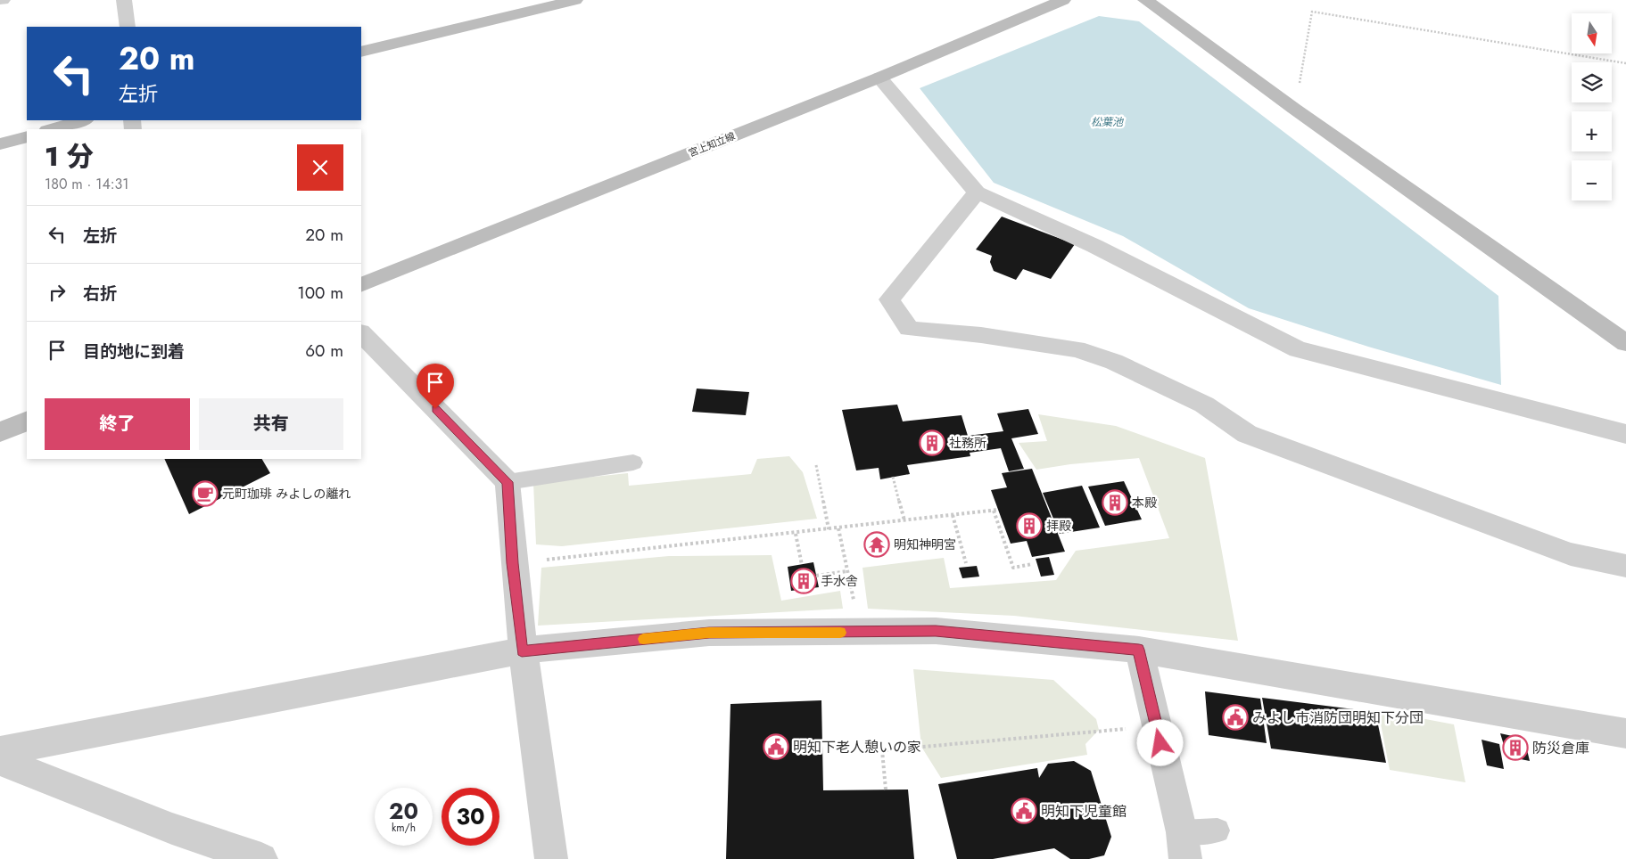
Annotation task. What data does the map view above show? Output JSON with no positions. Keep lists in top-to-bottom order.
{
  "streets": {
    "street": ["宮上知立線"]
  },
  "water": ["松葉池"],
  "places": {
    "building": [
      "社務所",
      "本殿",
      "拝殿",
      "手水舎",
      "防災倉庫"
    ],
    "cafe": ["元町珈琲 みよしの離れ"],
    "temple": ["明知神明宮"],
    "public building": ["みよし市消防団明知下分団", "明知下老人憩いの家", "明知下児童館"]
  },
  "north": "bottom",
  "page": {
    "map_buttons": ["+", "−"],
    "turn": ["20 m", "左折"],
    "heading": ["1 分", "180 m · 14:31"],
    "list": [
      {
        "name": "左折",
        "value": "20 m"
      },
      {
        "name": "右折",
        "value": "100 m"
      },
      {
        "name": "目的地に到着",
        "value": "60 m"
      }
    ],
    "buttons": ["終了", "共有"],
    "speed": "20 km/h",
    "limit": "30"
  }
}
